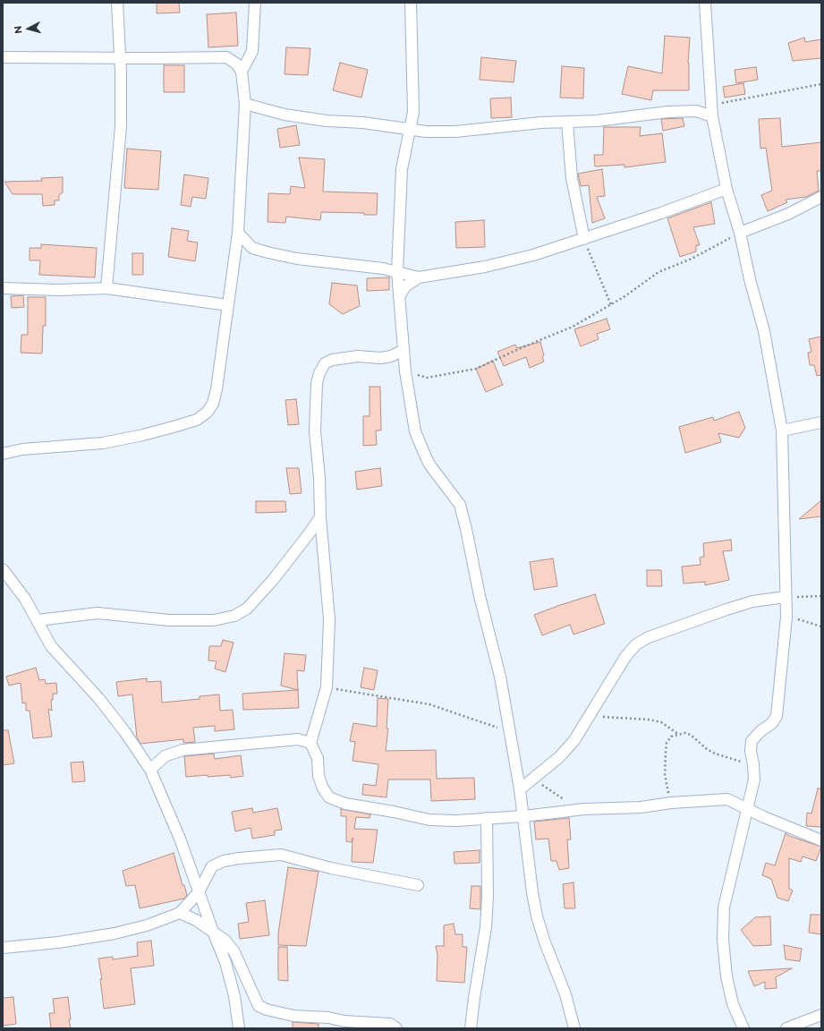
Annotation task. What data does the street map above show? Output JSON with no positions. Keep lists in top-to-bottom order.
{
  "north": "left"
}
